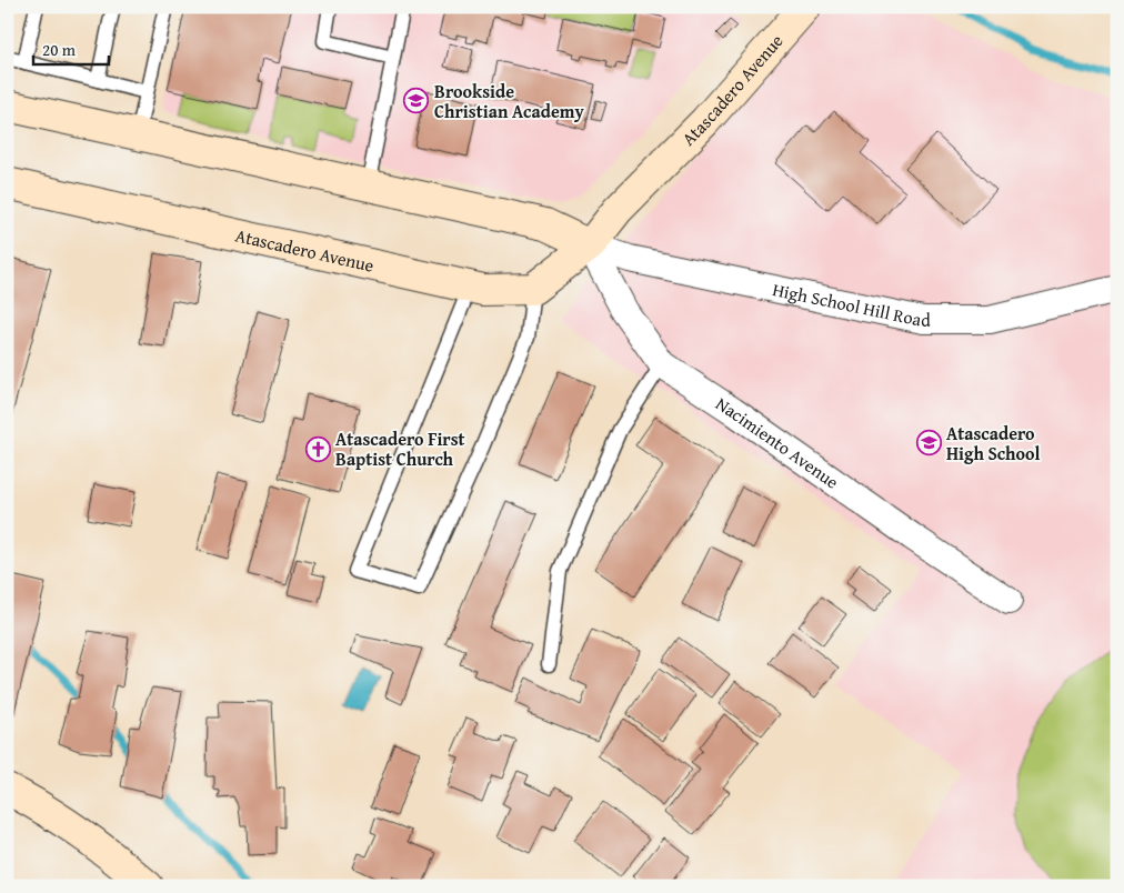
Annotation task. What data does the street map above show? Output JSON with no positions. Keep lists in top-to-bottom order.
{
  "streets": {
    "street": ["Atascadero Avenue", "High School Hill Road", "Nacimiento Avenue"]
  },
  "crossings": [
    ["Atascadero Avenue", "High School Hill Road"],
    ["Atascadero Avenue", "Nacimiento Avenue"],
    ["High School Hill Road", "Nacimiento Avenue"]
  ],
  "places": {
    "school or university": ["Brookside Christian Academy", "Atascadero High School"],
    "church": ["Atascadero First Baptist Church"]
  },
  "scale_bar": "20 m"
}
